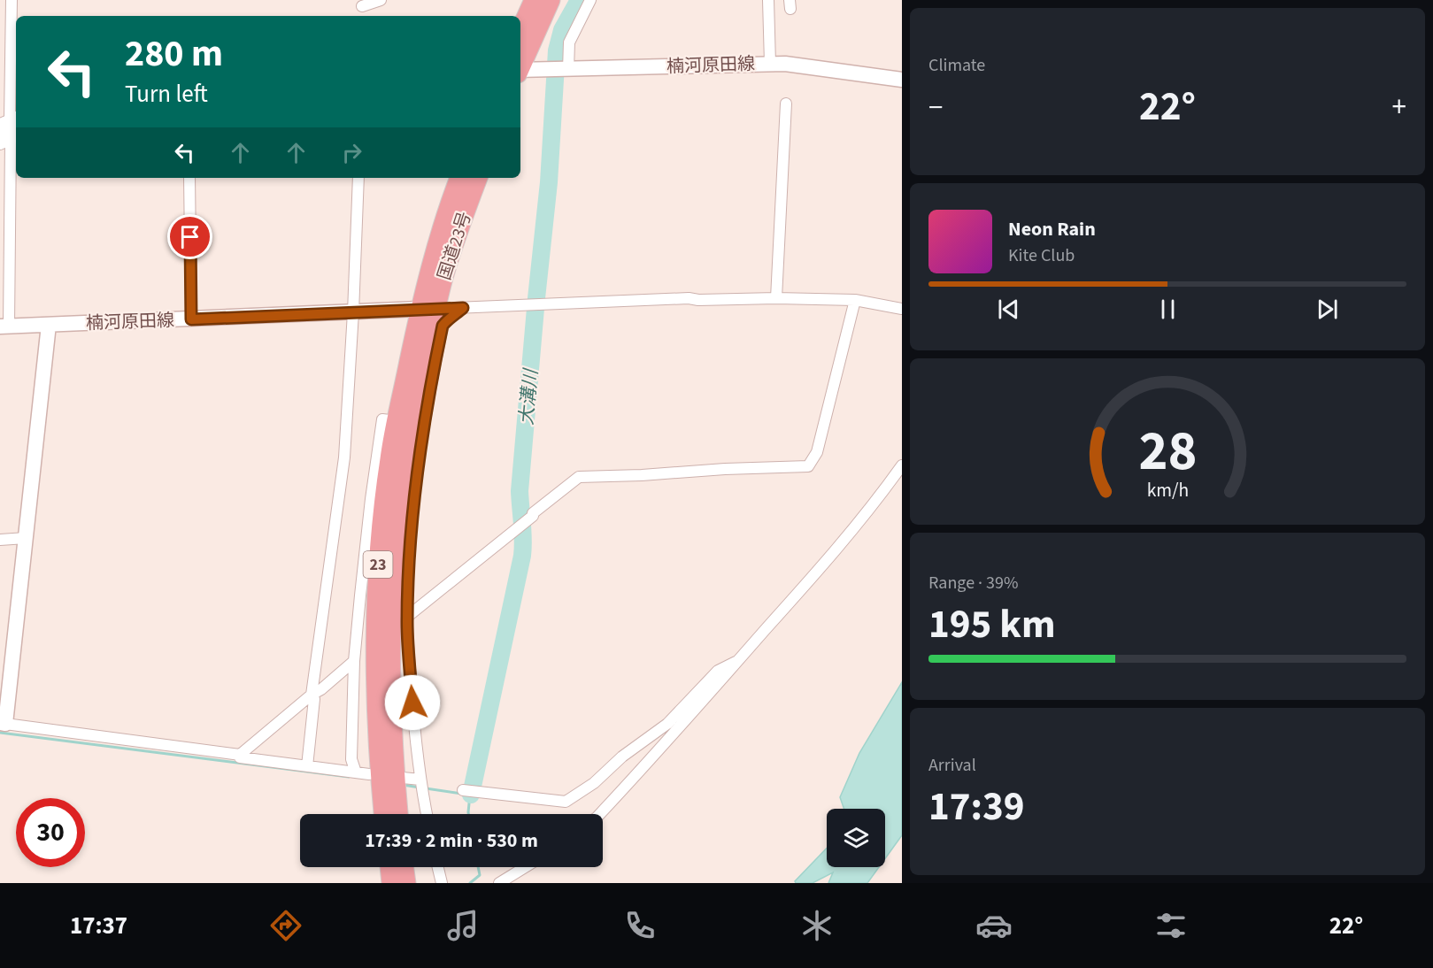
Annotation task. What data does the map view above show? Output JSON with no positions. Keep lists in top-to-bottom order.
{
  "streets": {
    "highway": ["国道23号", "23"],
    "main road": ["楠河原田線"]
  },
  "crossings": [
    ["楠河原田線", "国道23号"]
  ],
  "water": ["大溝川"],
  "page": {
    "tile": [
      "Climate",
      ["Range · 39%", "195 km"],
      ["Arrival", "17:39"]
    ],
    "turn": ["280 m", "Turn left"],
    "heat": ["−", "22°", "+"],
    "song": ["Neon Rain", "Kite Club"],
    "limit": "30",
    "trip": "17:39 · 2 min · 530 m",
    "tabs": ["17:37", "22°"],
    "gauge": ["28", "km/h"]
  }
}
